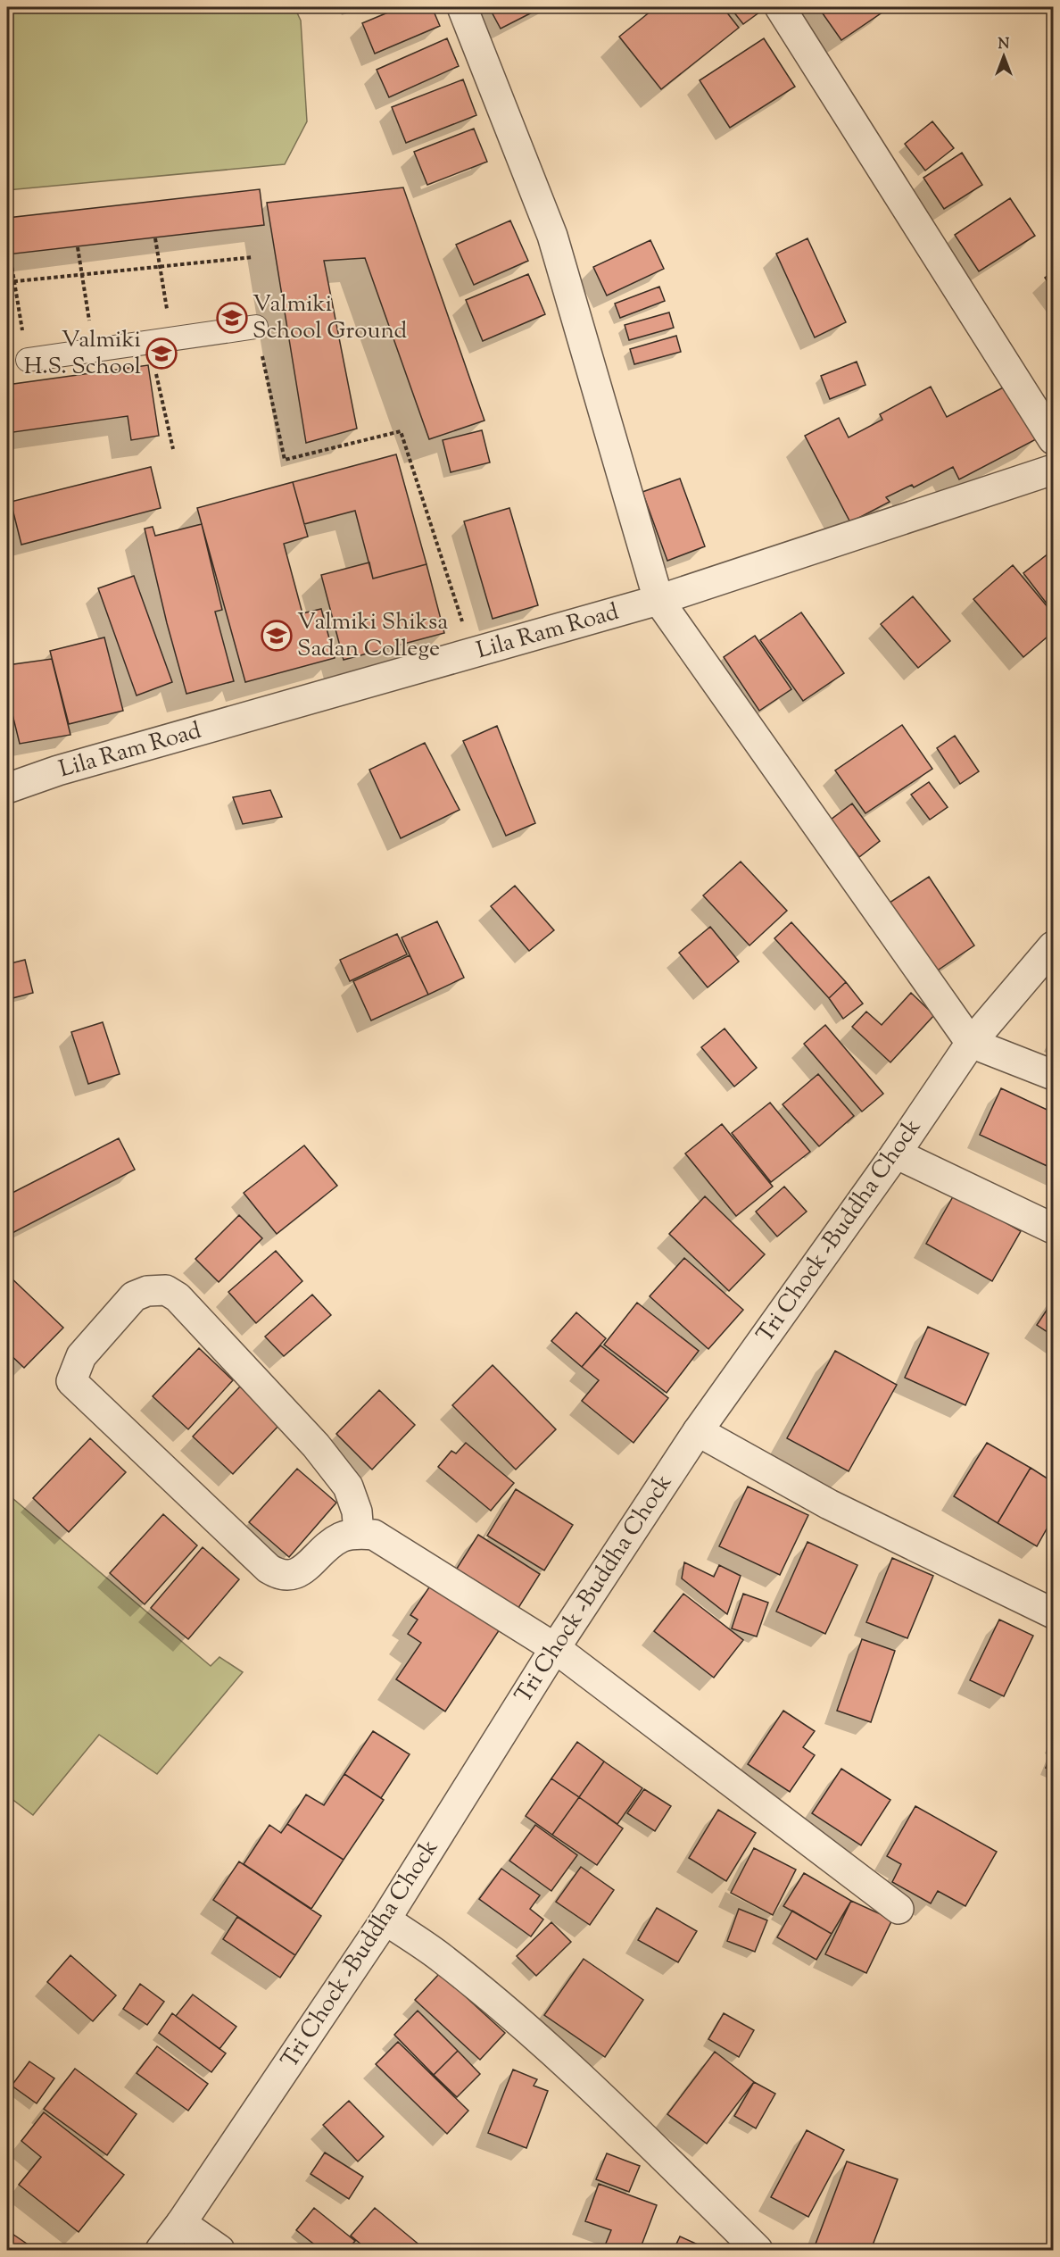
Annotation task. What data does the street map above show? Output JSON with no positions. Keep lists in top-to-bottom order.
{
  "streets": {
    "street": ["Lila Ram Road", "Tri Chock -Buddha Chock"]
  },
  "places": {
    "school or university": ["Valmiki School Ground", "Valmiki H.S. School", "Valmiki Shiksa Sadan College"]
  },
  "north": "top"
}
